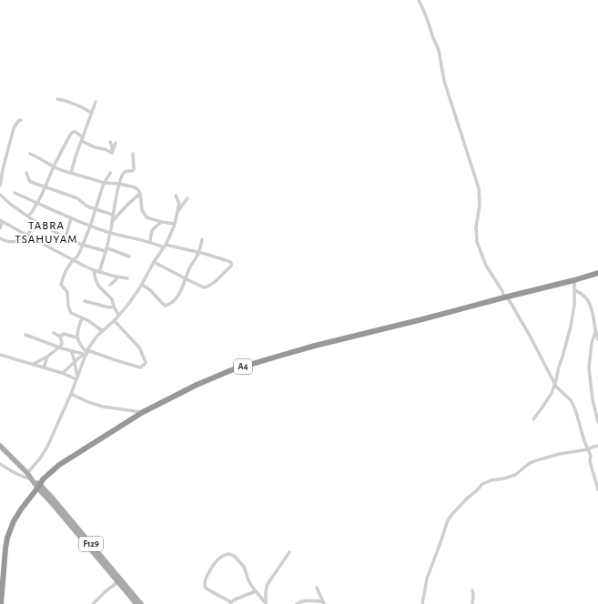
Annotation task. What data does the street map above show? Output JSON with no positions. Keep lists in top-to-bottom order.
{
  "streets": {
    "highway": ["A4"],
    "main road": ["F129"]
  },
  "crossings": [
    ["A4", "F129"]
  ],
  "districts": ["TABRA TSAHUYAM"]
}
